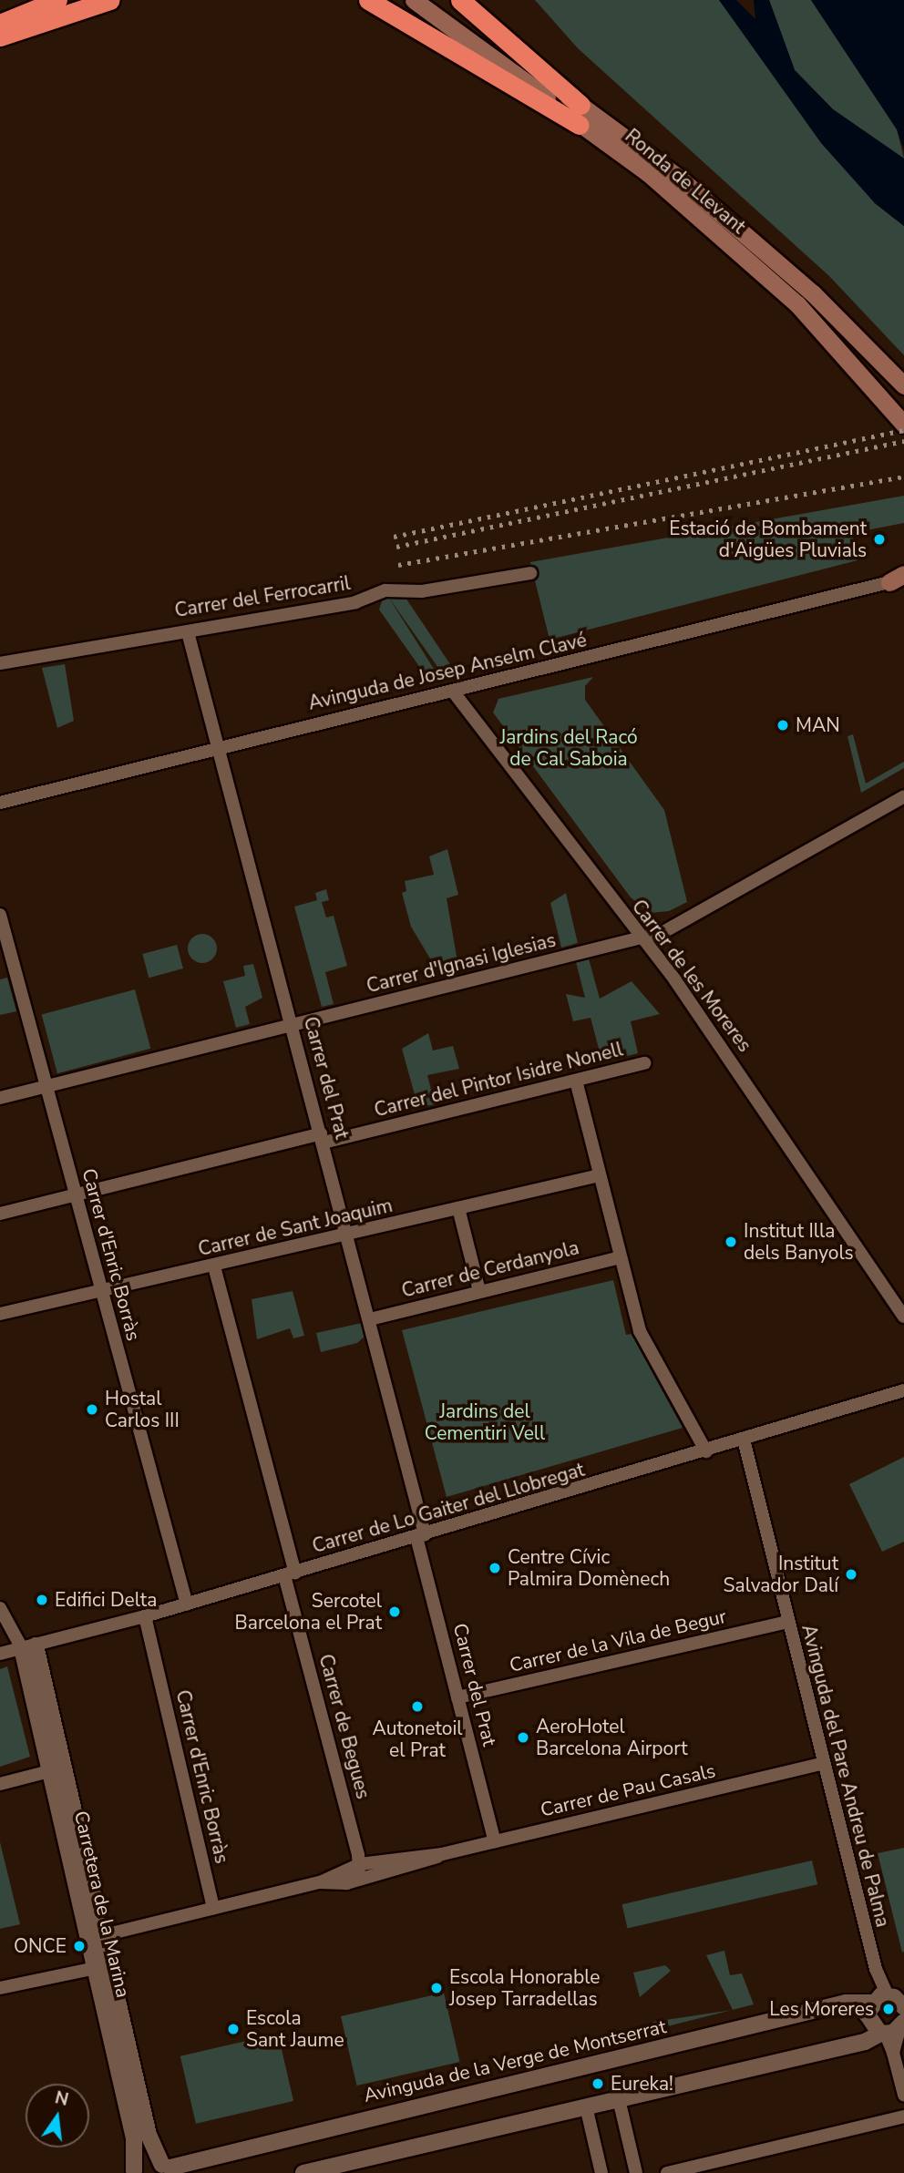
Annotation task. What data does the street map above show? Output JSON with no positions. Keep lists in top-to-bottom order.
{
  "streets": {
    "main road": ["Ronda de Llevant"],
    "street": [
      "Carrer del Ferrocarril",
      "Avinguda de Josep Anselm Clavé",
      "Carrer d'Ignasi Iglesias",
      "Carrer de les Moreres",
      "Carrer del Prat",
      "Carrer del Pintor Isidre Nonell",
      "Carrer de Sant Joaquim",
      "Carrer d'Enric Borràs",
      "Carrer de Cerdanyola",
      "Carrer de Lo Gaiter del Llobregat",
      "Carrer de la Vila de Begur",
      "Carrer de Begues",
      "Avinguda del Pare Andreu de Palma",
      "Carrer de Pau Casals",
      "Carretera de la Marina",
      "Avinguda de la Verge de Montserrat"
    ]
  },
  "crossings": [
    ["Carrer del Ferrocarril", "Carrer del Prat"],
    ["Avinguda de Josep Anselm Clavé", "Carrer de les Moreres"],
    ["Avinguda de Josep Anselm Clavé", "Carrer del Prat"],
    ["Carrer d'Ignasi Iglesias", "Carrer de les Moreres"],
    ["Carrer d'Ignasi Iglesias", "Carrer del Prat"],
    ["Carrer d'Ignasi Iglesias", "Carrer d'Enric Borràs"],
    ["Carrer del Prat", "Carrer del Pintor Isidre Nonell"],
    ["Carrer del Prat", "Carrer de Sant Joaquim"],
    ["Carrer del Prat", "Carrer de Cerdanyola"],
    ["Carrer del Prat", "Carrer de Lo Gaiter del Llobregat"],
    ["Carrer del Prat", "Carrer de la Vila de Begur"],
    ["Carrer del Prat", "Carrer de Pau Casals"],
    ["Carrer del Pintor Isidre Nonell", "Carrer d'Enric Borràs"],
    ["Carrer de Sant Joaquim", "Carrer d'Enric Borràs"],
    ["Carrer de Sant Joaquim", "Carrer de Begues"],
    ["Carrer d'Enric Borràs", "Carrer de Lo Gaiter del Llobregat"],
    ["Carrer d'Enric Borràs", "Carrer de Pau Casals"],
    ["Carrer de Lo Gaiter del Llobregat", "Carrer de Begues"],
    ["Carrer de Lo Gaiter del Llobregat", "Avinguda del Pare Andreu de Palma"],
    ["Carrer de Lo Gaiter del Llobregat", "Carretera de la Marina"],
    ["Carrer de la Vila de Begur", "Avinguda del Pare Andreu de Palma"],
    ["Carrer de Begues", "Carrer de Pau Casals"],
    ["Avinguda del Pare Andreu de Palma", "Carrer de Pau Casals"],
    ["Avinguda del Pare Andreu de Palma", "Avinguda de la Verge de Montserrat"],
    ["Carrer de Pau Casals", "Carretera de la Marina"],
    ["Carretera de la Marina", "Avinguda de la Verge de Montserrat"]
  ],
  "parks": ["Jardins del Racó de Cal Saboia", "Jardins del Cementiri Vell"],
  "places": [
    "Estació de Bombament d'Aigües Pluvials",
    "MAN",
    "Institut Illa dels Banyols",
    "Hostal Carlos III",
    "Centre Cívic Palmira Domènech",
    "Institut Salvador Dalí",
    "Edifici Delta",
    "Sercotel Barcelona el Prat",
    "Autonetoil el Prat",
    "AeroHotel Barcelona Airport",
    "ONCE",
    "Escola Honorable Josep Tarradellas",
    "Les Moreres",
    "Escola Sant Jaume",
    "Eureka!"
  ],
  "north": "top"
}
